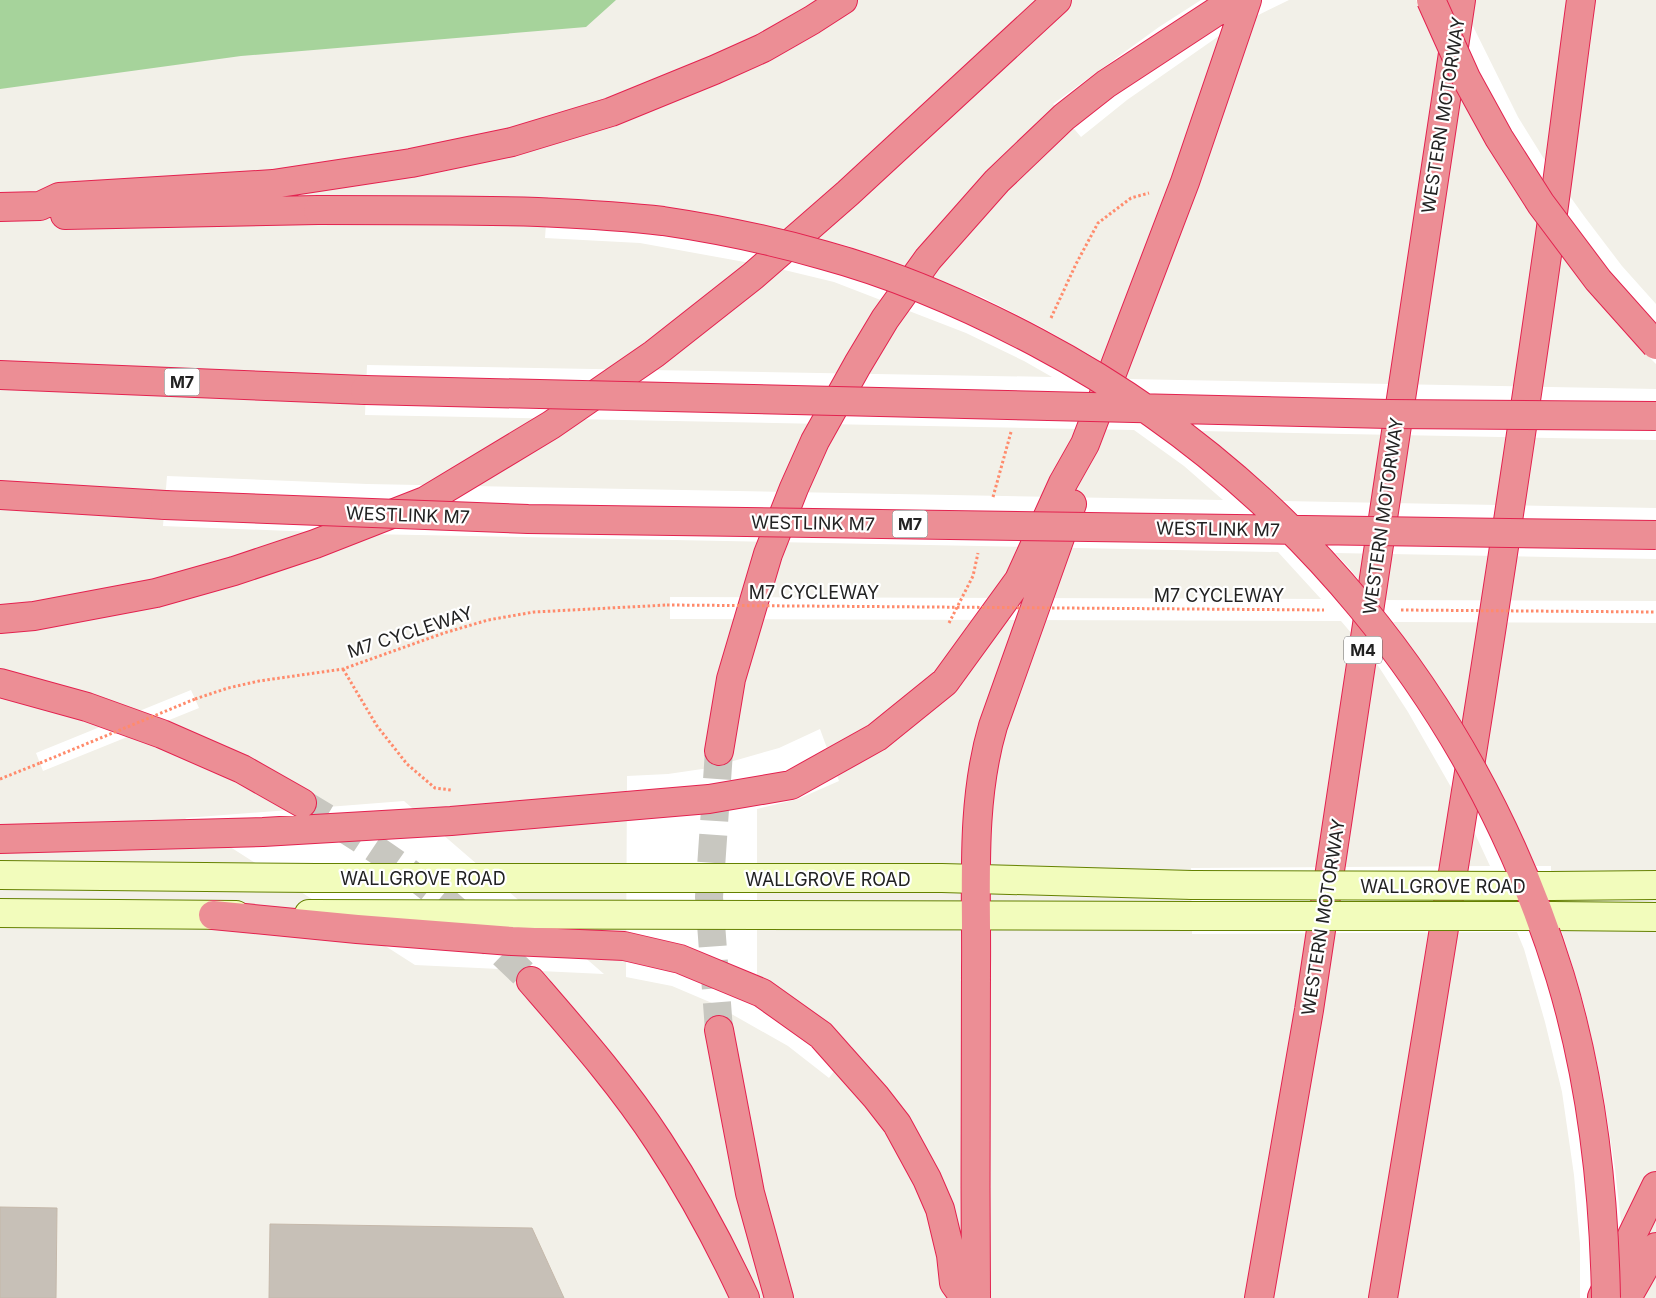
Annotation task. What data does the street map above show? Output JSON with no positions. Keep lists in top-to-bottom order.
{
  "streets": {
    "highway": [
      "WESTERN MOTORWAY",
      "M7",
      "WESTLINK M7",
      "M4"
    ],
    "main road": ["WALLGROVE ROAD"],
    "path": ["M7 CYCLEWAY"]
  }
}
